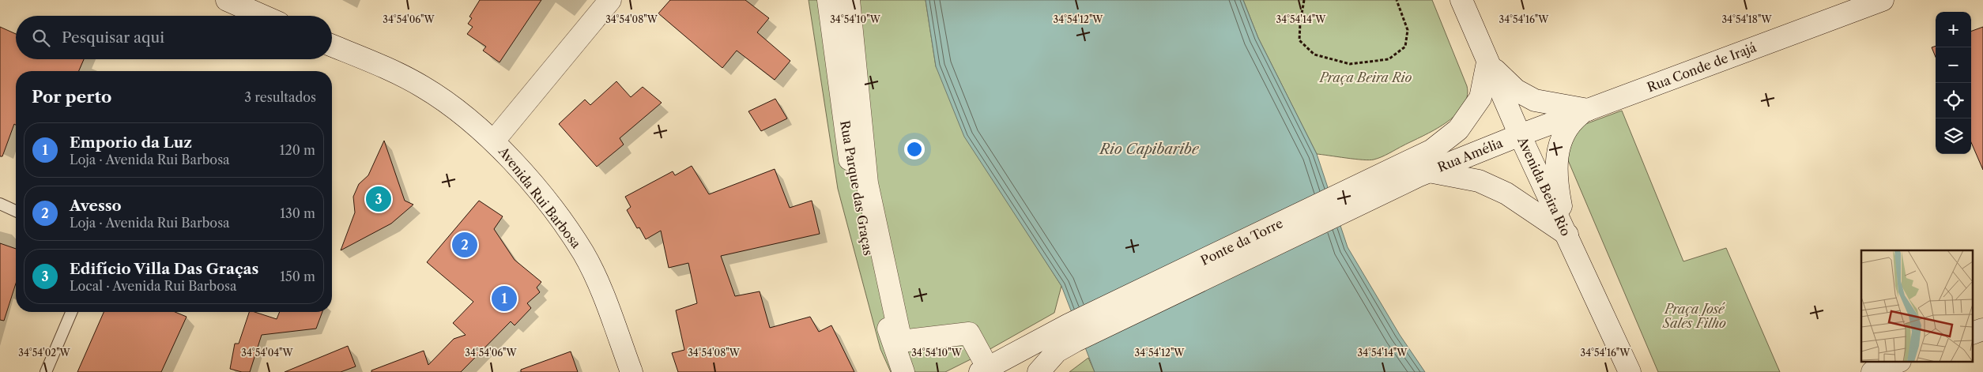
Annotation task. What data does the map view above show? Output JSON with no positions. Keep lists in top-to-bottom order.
{
  "streets": {
    "main road": [
      "Rua Conde de Irajá",
      "Rua Amélia",
      "Avenida Beira Rio",
      "Rua Parque das Graças",
      "Avenida Rui Barbosa",
      "Ponte da Torre"
    ]
  },
  "crossings": [
    ["Rua Conde de Irajá", "Rua Amélia"],
    ["Rua Conde de Irajá", "Avenida Beira Rio"],
    ["Rua Amélia", "Avenida Beira Rio"],
    ["Rua Amélia", "Ponte da Torre"]
  ],
  "water": ["Rio Capibaribe"],
  "parks": ["Praça Beira Rio", "Praça José Sales Filho"],
  "page": {
    "map_buttons": ["+", "−"],
    "search": "Pesquisar aqui",
    "heading": ["Por perto", "3 resultados"],
    "list": [
      {
        "mark": "1",
        "name": "Emporio da Luz",
        "note": "Loja · Avenida Rui Barbosa",
        "value": "120 m"
      },
      {
        "mark": "2",
        "name": "Avesso",
        "note": "Loja · Avenida Rui Barbosa",
        "value": "130 m"
      },
      {
        "mark": "3",
        "name": "Edifício Villa Das Graças",
        "note": "Local · Avenida Rui Barbosa",
        "value": "150 m"
      }
    ],
    "pins": ["3", "2", "1"]
  },
  "coordinates": [
    "34°54'06\"W",
    "34°54'08\"W",
    "34°54'10\"W",
    "34°54'12\"W",
    "34°54'14\"W",
    "34°54'16\"W",
    "34°54'18\"W",
    "34°54'02\"W",
    "34°54'04\"W"
  ]
}
